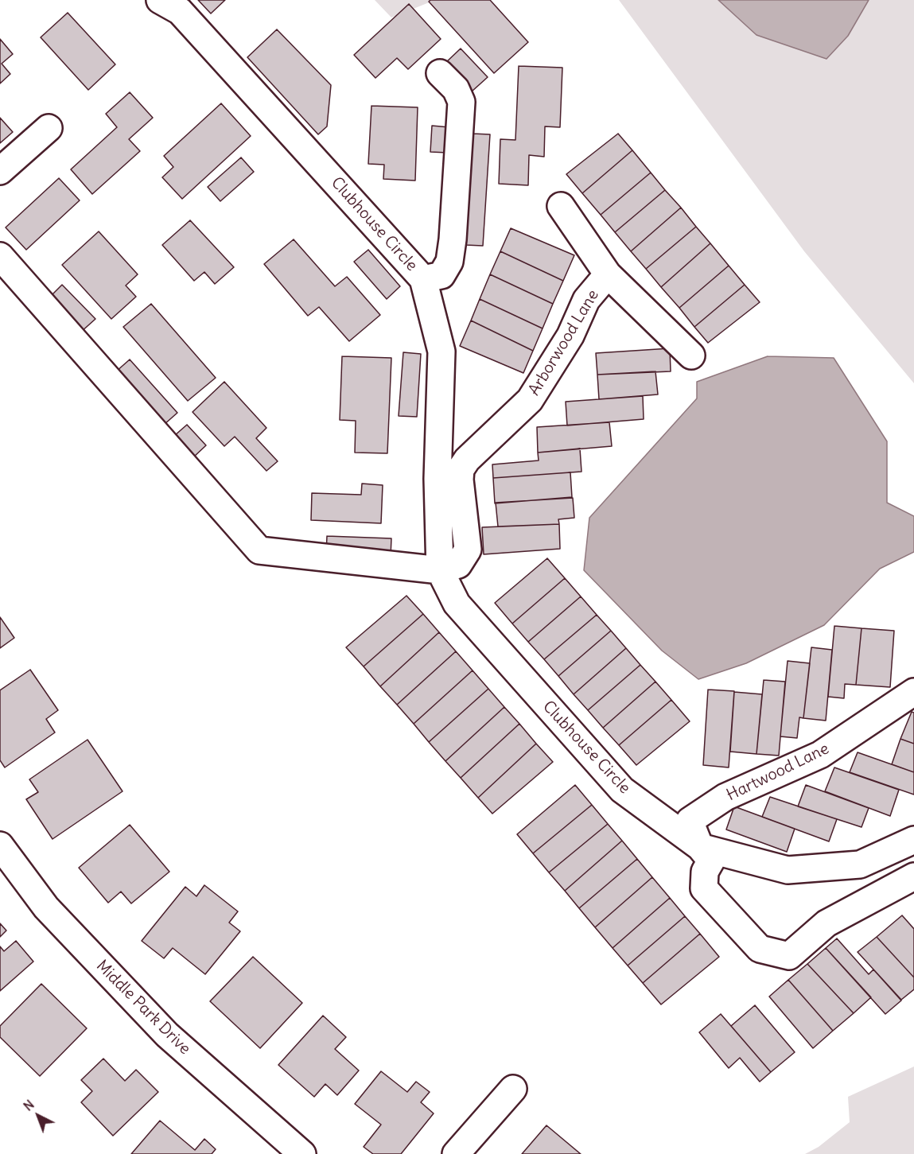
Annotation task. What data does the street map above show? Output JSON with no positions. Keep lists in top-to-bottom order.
{
  "streets": {
    "street": [
      "Clubhouse Circle",
      "Arborwood Lane",
      "Hartwood Lane",
      "Middle Park Drive"
    ]
  },
  "crossings": [
    ["Clubhouse Circle", "Arborwood Lane"],
    ["Clubhouse Circle", "Hartwood Lane"]
  ],
  "north": "top left"
}
